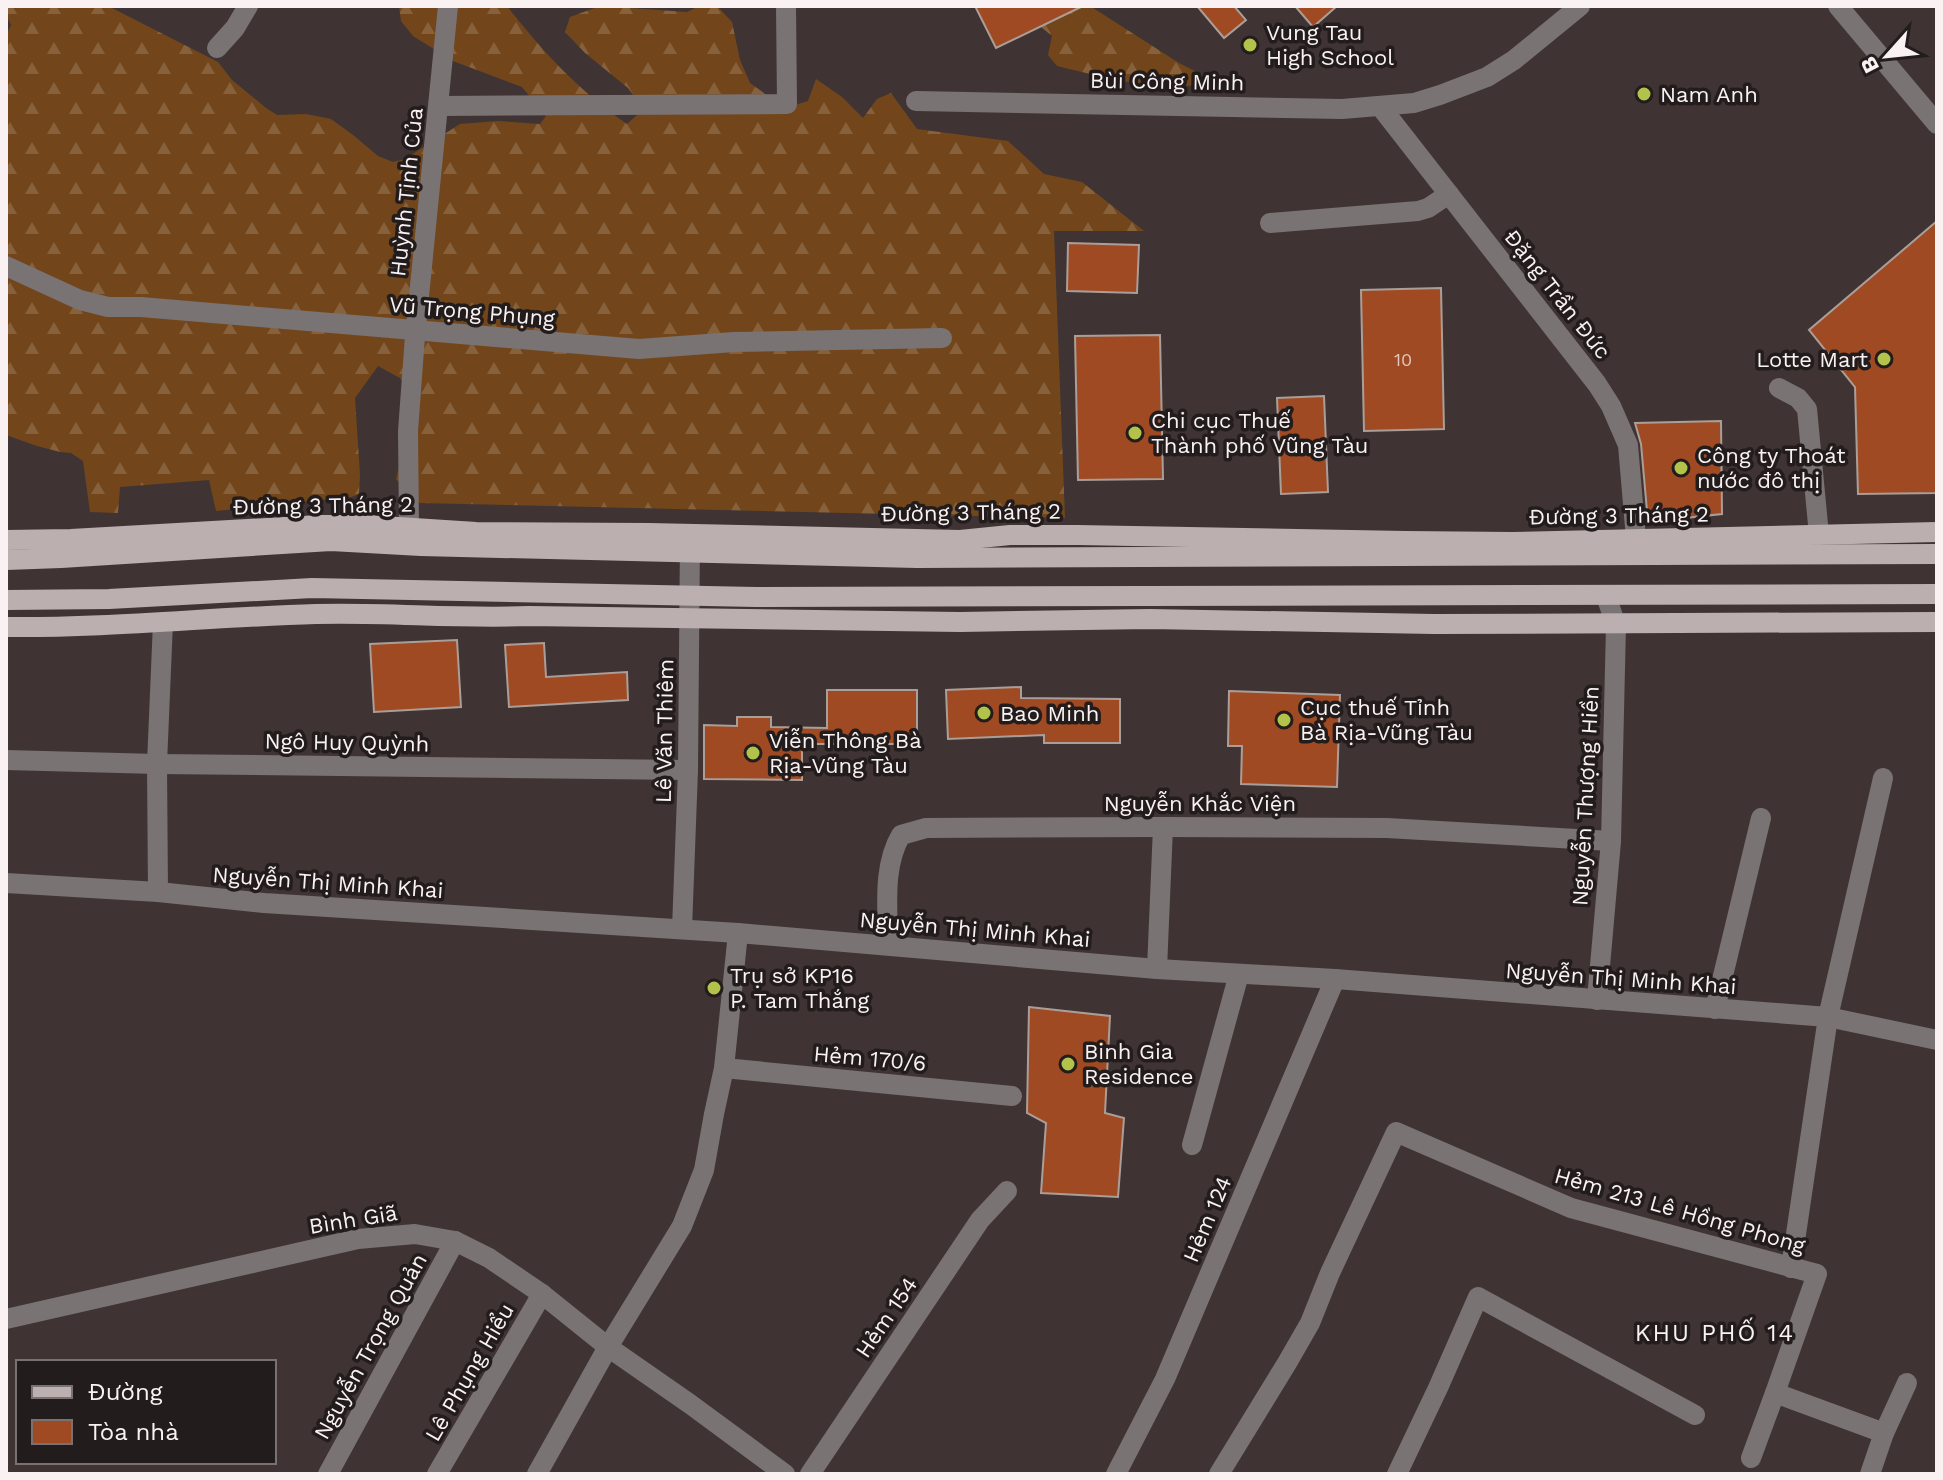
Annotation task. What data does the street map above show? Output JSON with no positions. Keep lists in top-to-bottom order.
{
  "streets": {
    "main road": ["Đường 3 Tháng 2"],
    "street": [
      "Bùi Công Minh",
      "Huỳnh Tịnh Của",
      "Đặng Trần Đức",
      "Vũ Trọng Phụng",
      "Lê Văn Thiêm",
      "Ngô Huy Quỳnh",
      "Nguyễn Thượng Hiền",
      "Nguyễn Khắc Viện",
      "Nguyễn Thị Minh Khai",
      "Hẻm 170/6",
      "Hẻm 213 Lê Hồng Phong",
      "Bình Giã",
      "Hẻm 124",
      "Hẻm 154",
      "Nguyễn Trọng Quản",
      "Lê Phụng Hiểu"
    ]
  },
  "crossings": [
    ["Bùi Công Minh", "Đặng Trần Đức"],
    ["Huỳnh Tịnh Của", "Vũ Trọng Phụng"],
    ["Huỳnh Tịnh Của", "Đường 3 Tháng 2"],
    ["Đặng Trần Đức", "Đường 3 Tháng 2"],
    ["Đường 3 Tháng 2", "Lê Văn Thiêm"],
    ["Lê Văn Thiêm", "Ngô Huy Quỳnh"],
    ["Lê Văn Thiêm", "Nguyễn Thị Minh Khai"],
    ["Nguyễn Thượng Hiền", "Nguyễn Khắc Viện"],
    ["Nguyễn Thượng Hiền", "Nguyễn Thị Minh Khai"],
    ["Nguyễn Khắc Viện", "Nguyễn Thị Minh Khai"],
    ["Nguyễn Thị Minh Khai", "Hẻm 124"],
    ["Bình Giã", "Nguyễn Trọng Quản"],
    ["Bình Giã", "Lê Phụng Hiểu"]
  ],
  "districts": ["KHU PHỐ 14"],
  "places": [
    "Vung Tau High School",
    "Nam Anh",
    "Lotte Mart",
    "Chi cục Thuế Thành phố Vũng Tàu",
    "Công ty Thoát nước đô thị",
    "Bao Minh",
    "Cục thuế Tỉnh Bà Rịa-Vũng Tàu",
    "Viễn Thông Bà Rịa-Vũng Tàu",
    "Trụ sở KP16 P. Tam Thắng",
    "Binh Gia Residence"
  ],
  "house_numbers": ["10"],
  "legend": ["Đường", "Tòa nhà"],
  "north": "bottom left"
}
